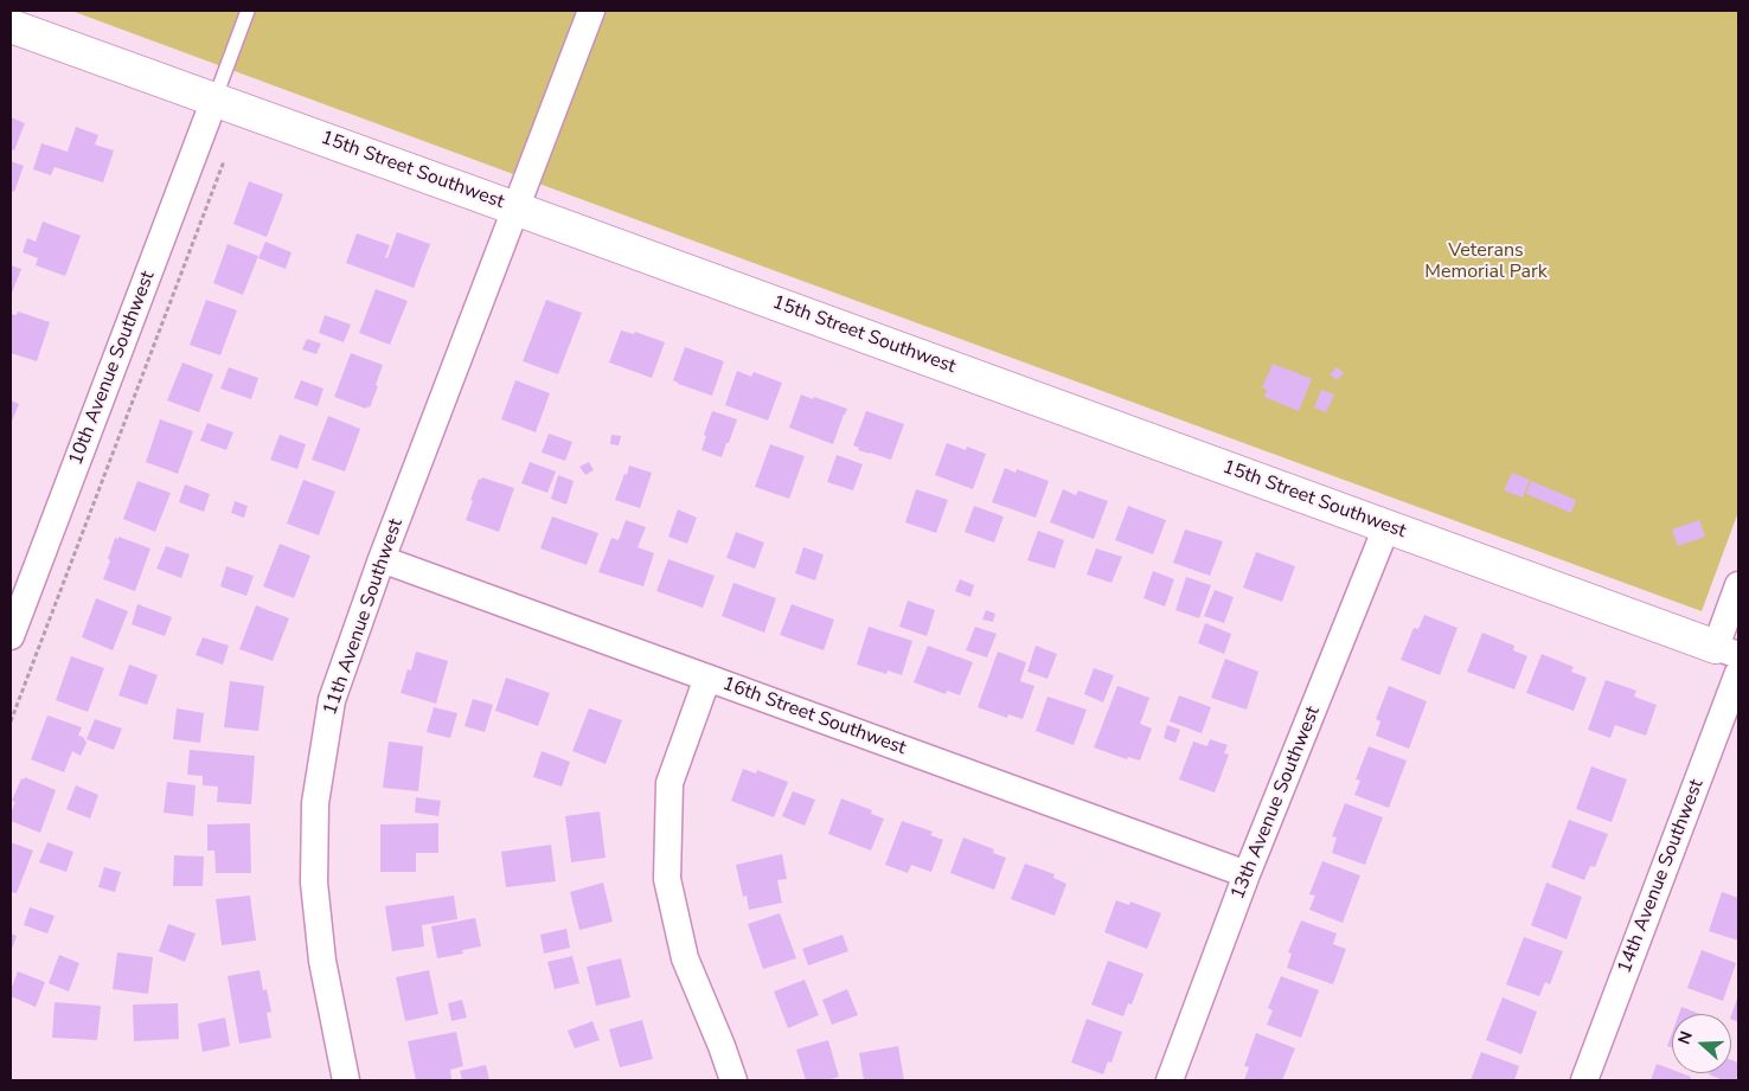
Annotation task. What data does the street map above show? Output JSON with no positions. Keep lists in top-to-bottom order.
{
  "streets": {
    "street": [
      "15th Street Southwest",
      "10th Avenue Southwest",
      "11th Avenue Southwest",
      "16th Street Southwest",
      "13th Avenue Southwest",
      "14th Avenue Southwest"
    ]
  },
  "crossings": [
    ["15th Street Southwest", "10th Avenue Southwest"],
    ["15th Street Southwest", "11th Avenue Southwest"],
    ["15th Street Southwest", "13th Avenue Southwest"],
    ["11th Avenue Southwest", "16th Street Southwest"],
    ["16th Street Southwest", "13th Avenue Southwest"]
  ],
  "parks": ["Veterans Memorial Park"],
  "north": "left"
}
